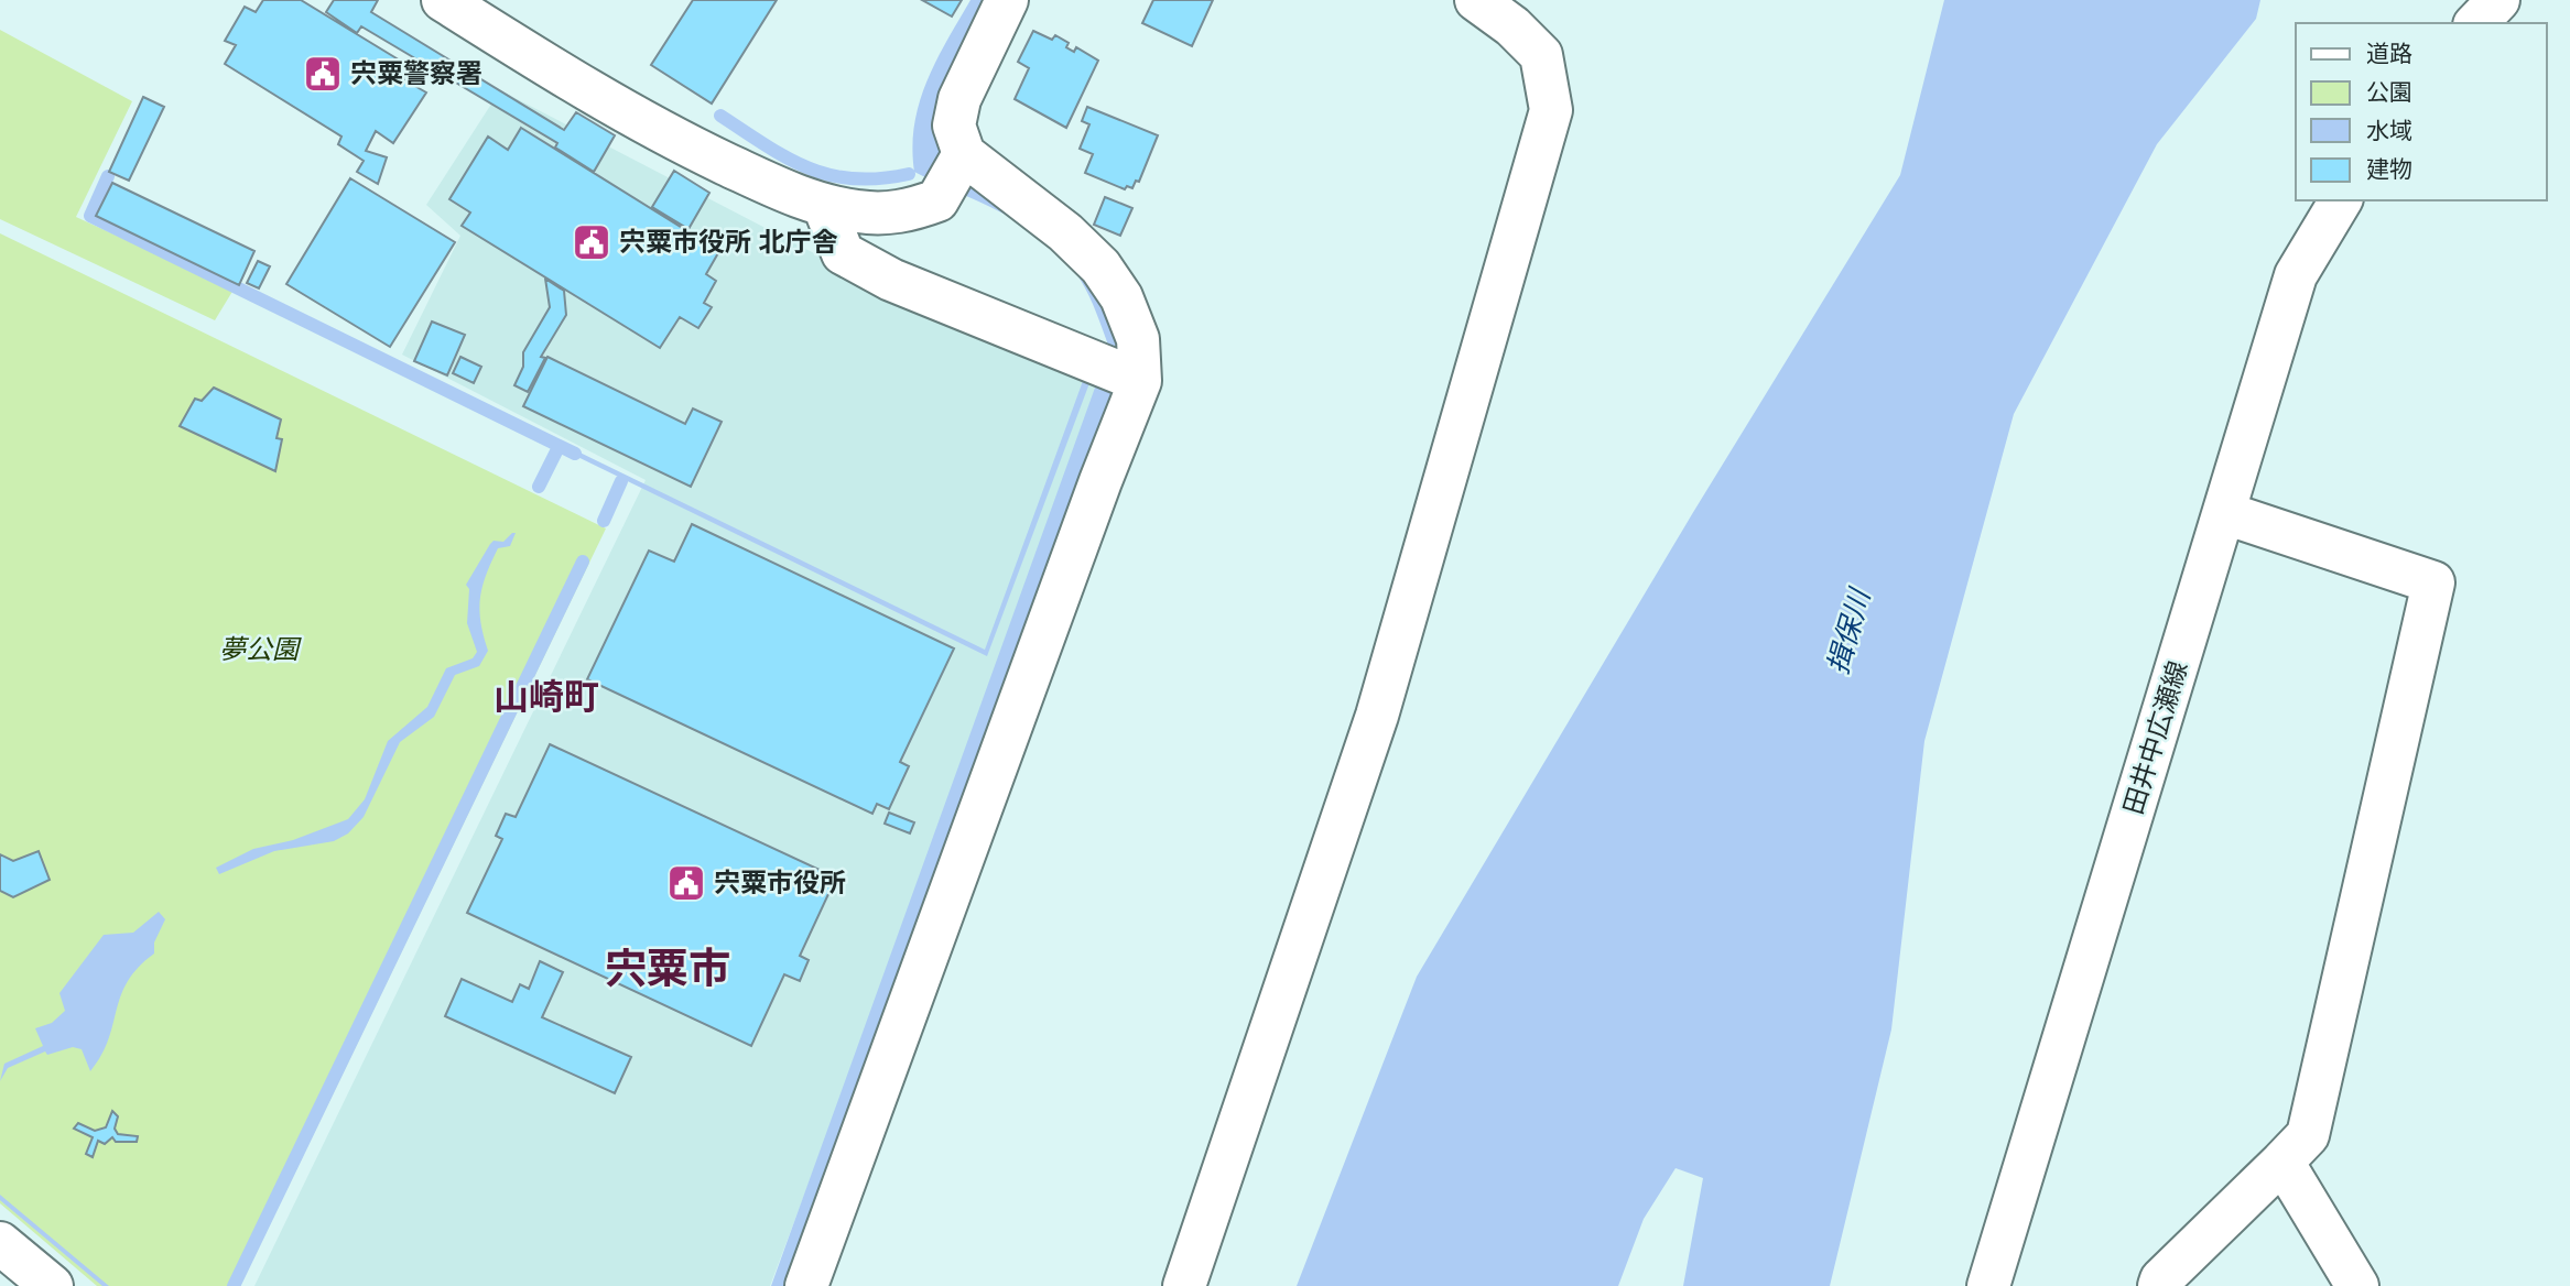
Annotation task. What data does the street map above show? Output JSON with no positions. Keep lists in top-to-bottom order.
{
  "streets": {
    "street": ["田井中広瀬線"]
  },
  "districts": ["山崎町", "宍粟市"],
  "water": ["揖保川"],
  "parks": ["夢公園"],
  "places": {
    "public building": ["宍粟警察署", "宍粟市役所 北庁舎", "宍粟市役所"]
  },
  "legend": [
    "道路",
    "公園",
    "水域",
    "建物"
  ]
}
